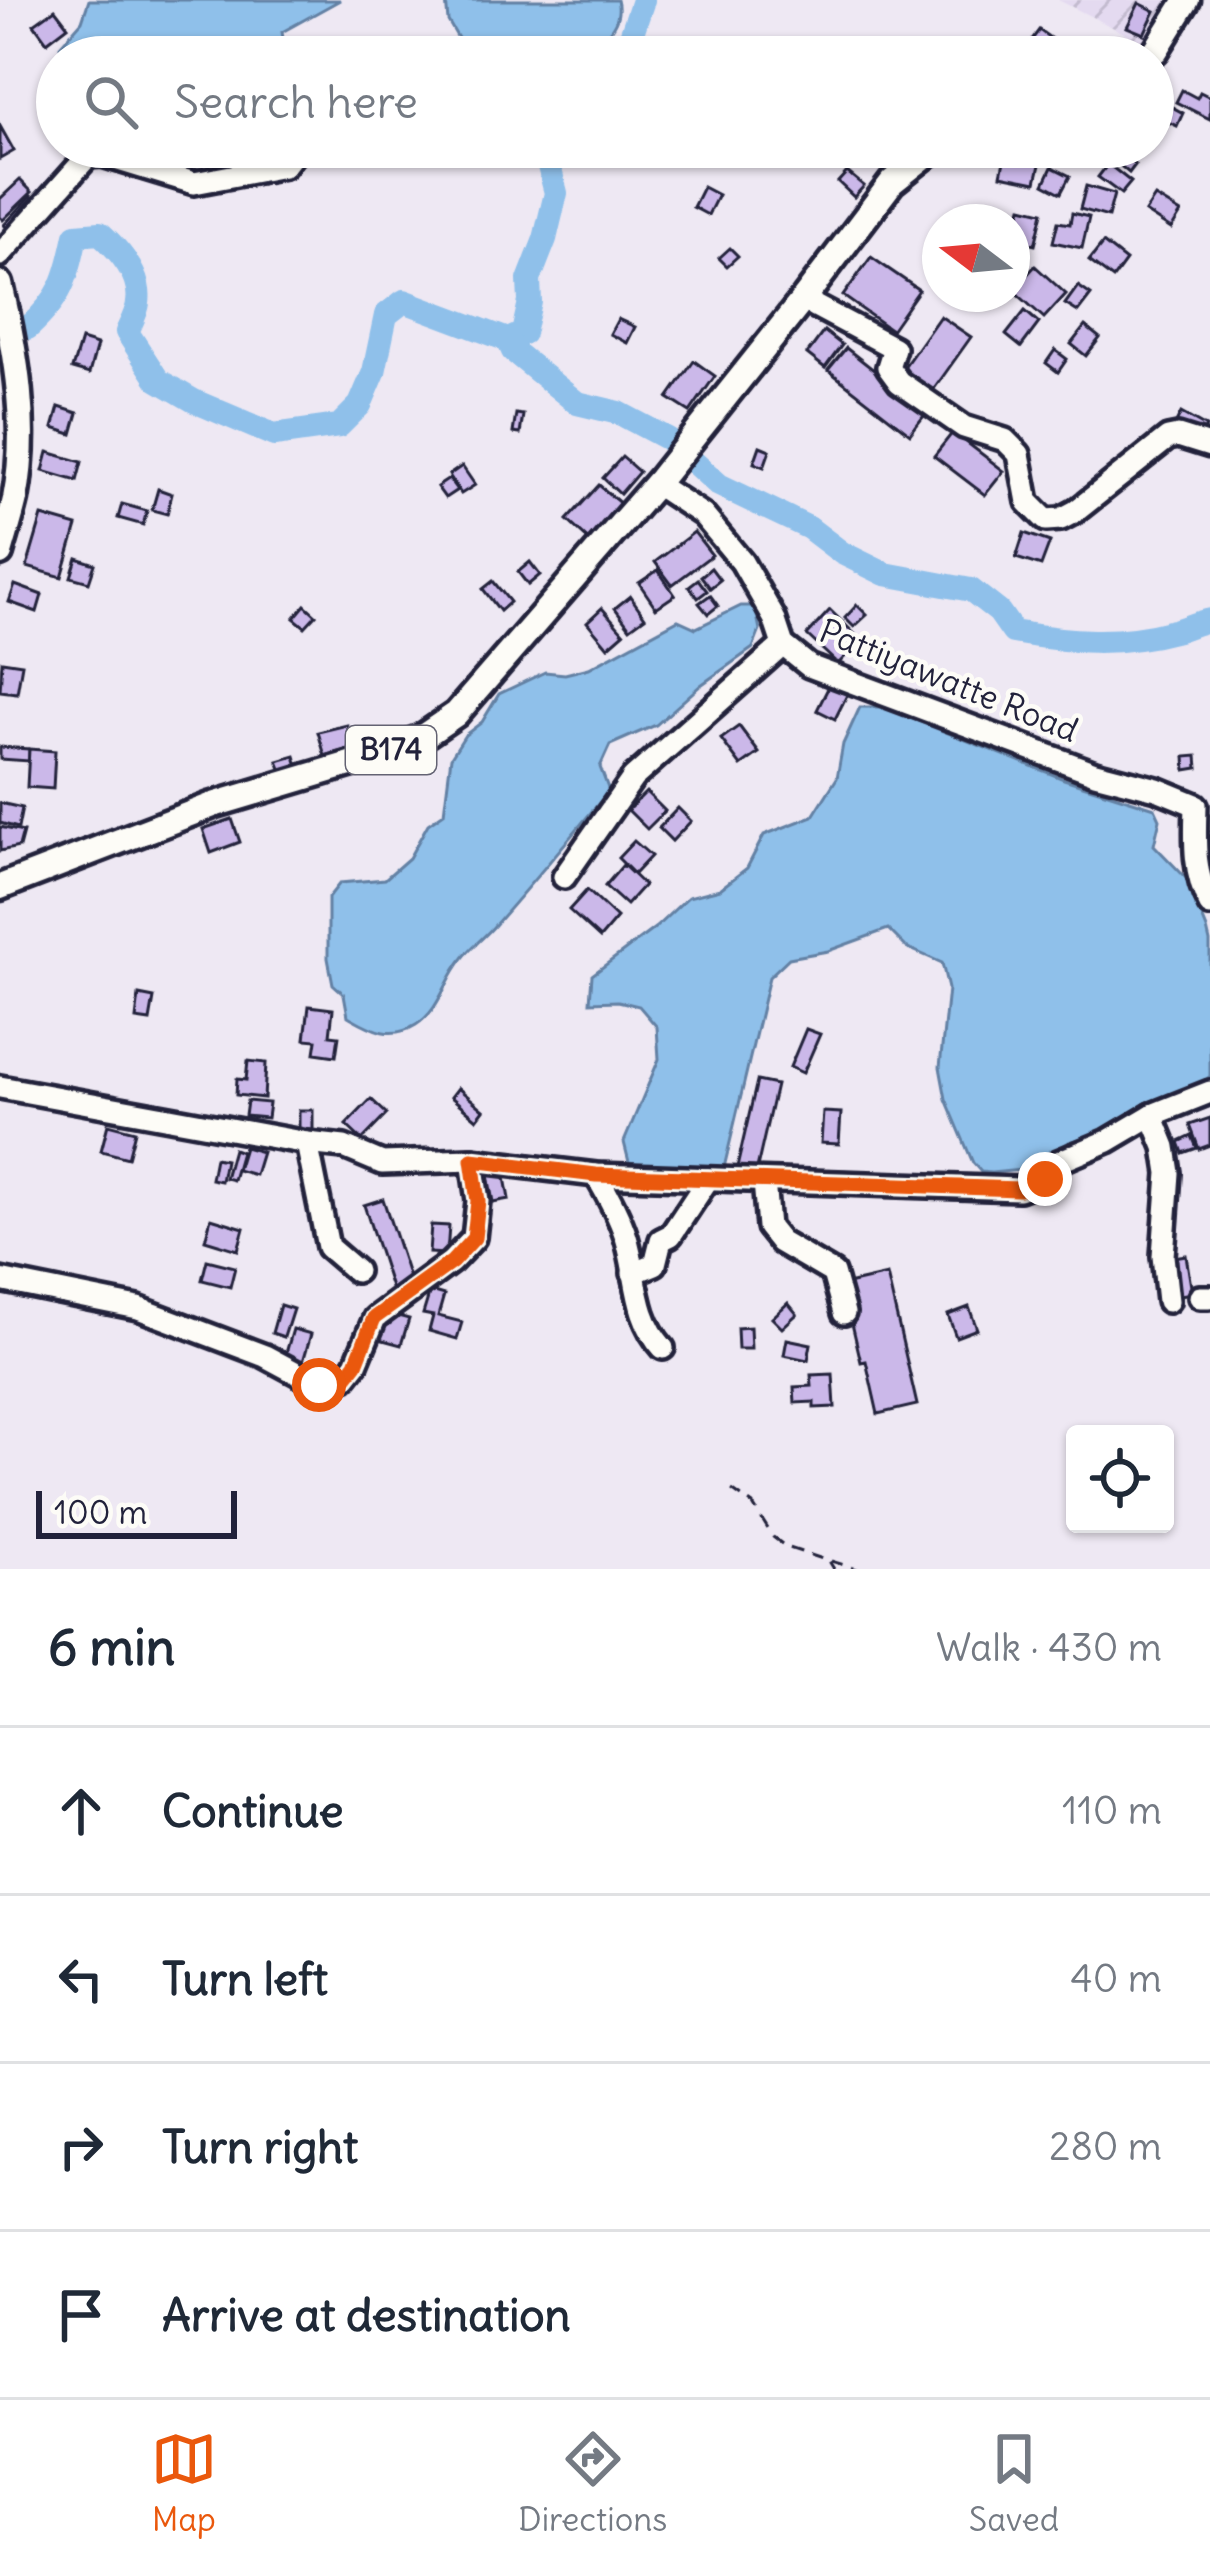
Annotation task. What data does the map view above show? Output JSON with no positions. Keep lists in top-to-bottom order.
{
  "streets": {
    "main road": ["B174"],
    "street": ["Pattiyawatte Road"]
  },
  "crossings": [
    ["Pattiyawatte Road", "B174"]
  ],
  "scale_bar": "100 m",
  "north": "left",
  "page": {
    "search": "Search here",
    "scale": "100 m",
    "heading": ["6 min", "Walk · 430 m"],
    "list": [
      ["Continue", "110 m"],
      ["Turn left", "40 m"],
      ["Turn right", "280 m"],
      "Arrive at destination"
    ],
    "nav": ["Map", "Directions", "Saved"]
  }
}
